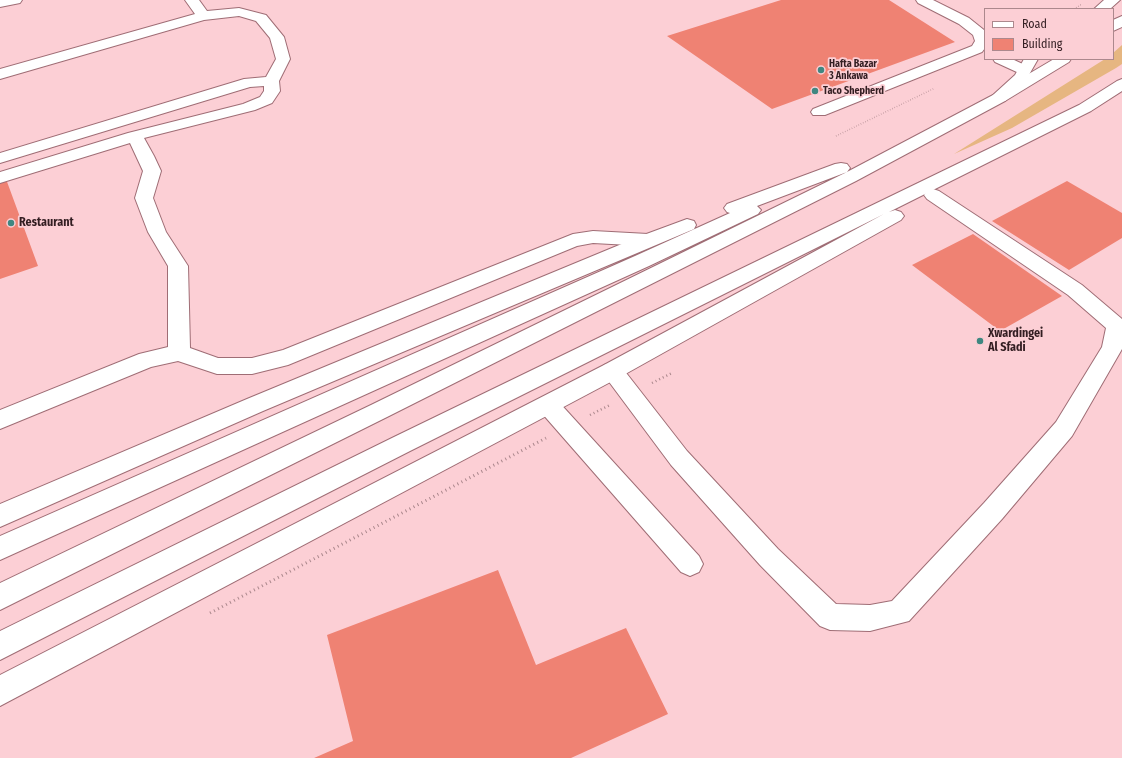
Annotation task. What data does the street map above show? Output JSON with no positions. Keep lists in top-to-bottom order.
{
  "places": [
    "Hafta Bazar 3 Ankawa",
    "Taco Shepherd",
    "Restaurant",
    "Xwardingei Al Sfadi"
  ],
  "legend": ["Road", "Building"]
}
